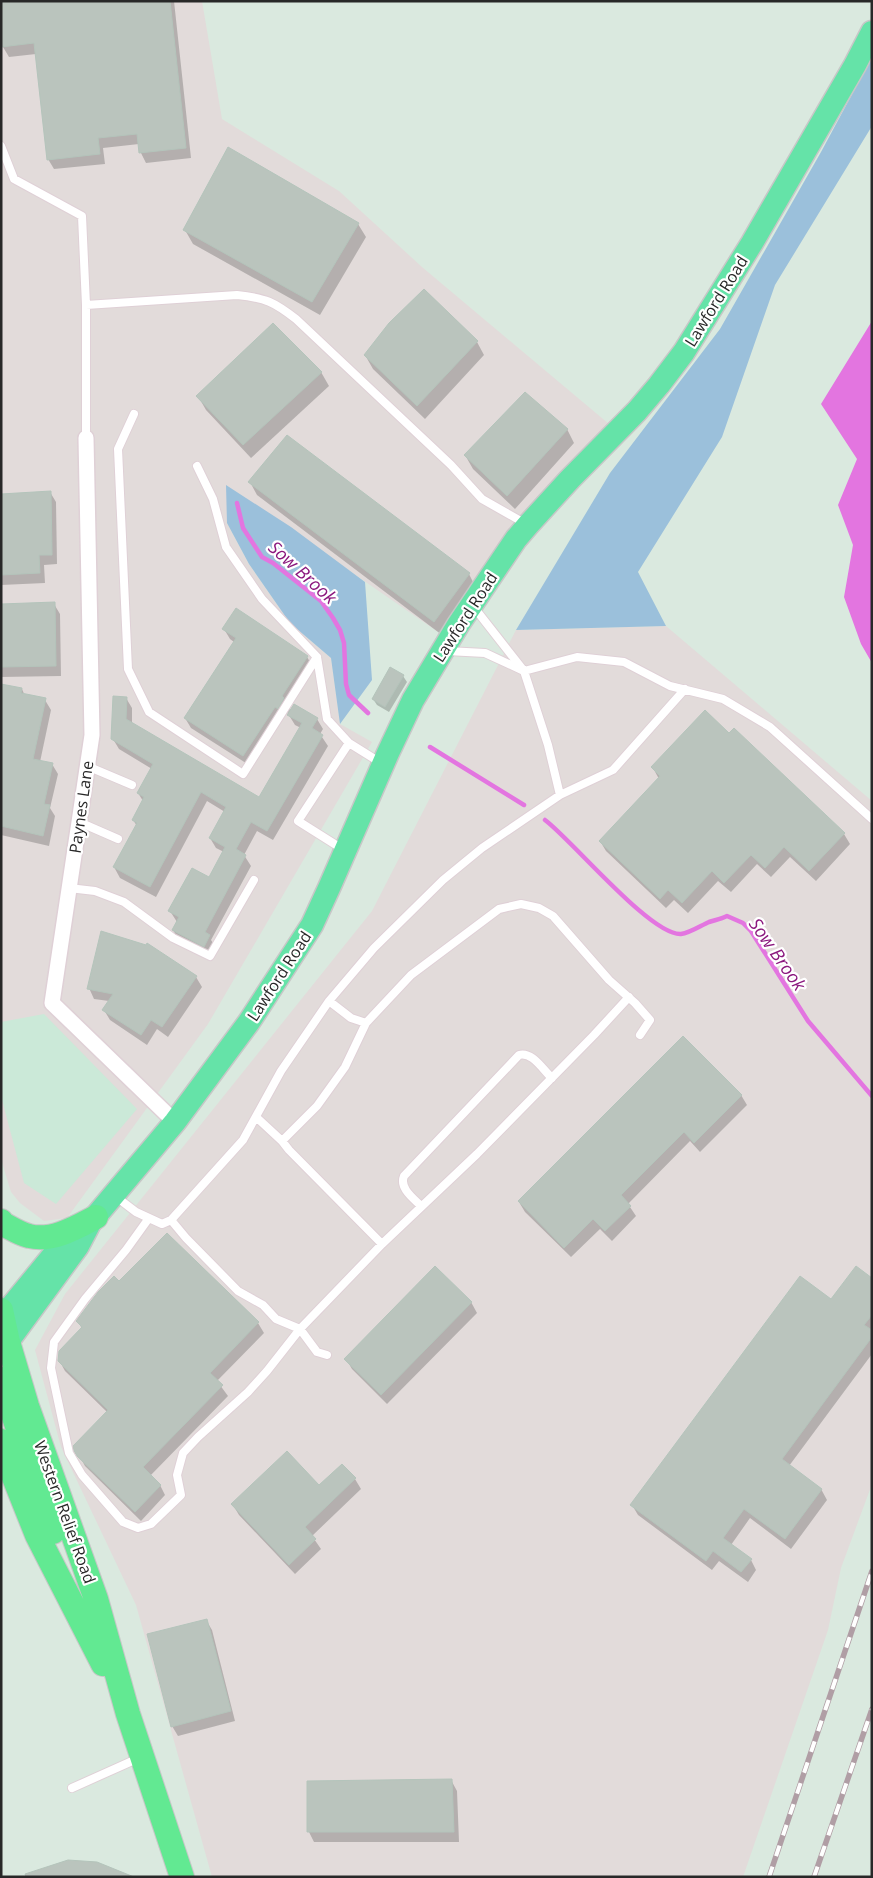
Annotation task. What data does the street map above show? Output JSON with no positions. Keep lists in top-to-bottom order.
{
  "streets": {
    "highway": ["Western Relief Road"],
    "main road": ["Lawford Road"],
    "street": ["Paynes Lane"]
  },
  "crossings": [
    ["Lawford Road", "Paynes Lane"],
    ["Lawford Road", "Western Relief Road"]
  ],
  "water": ["Sow Brook"]
}
